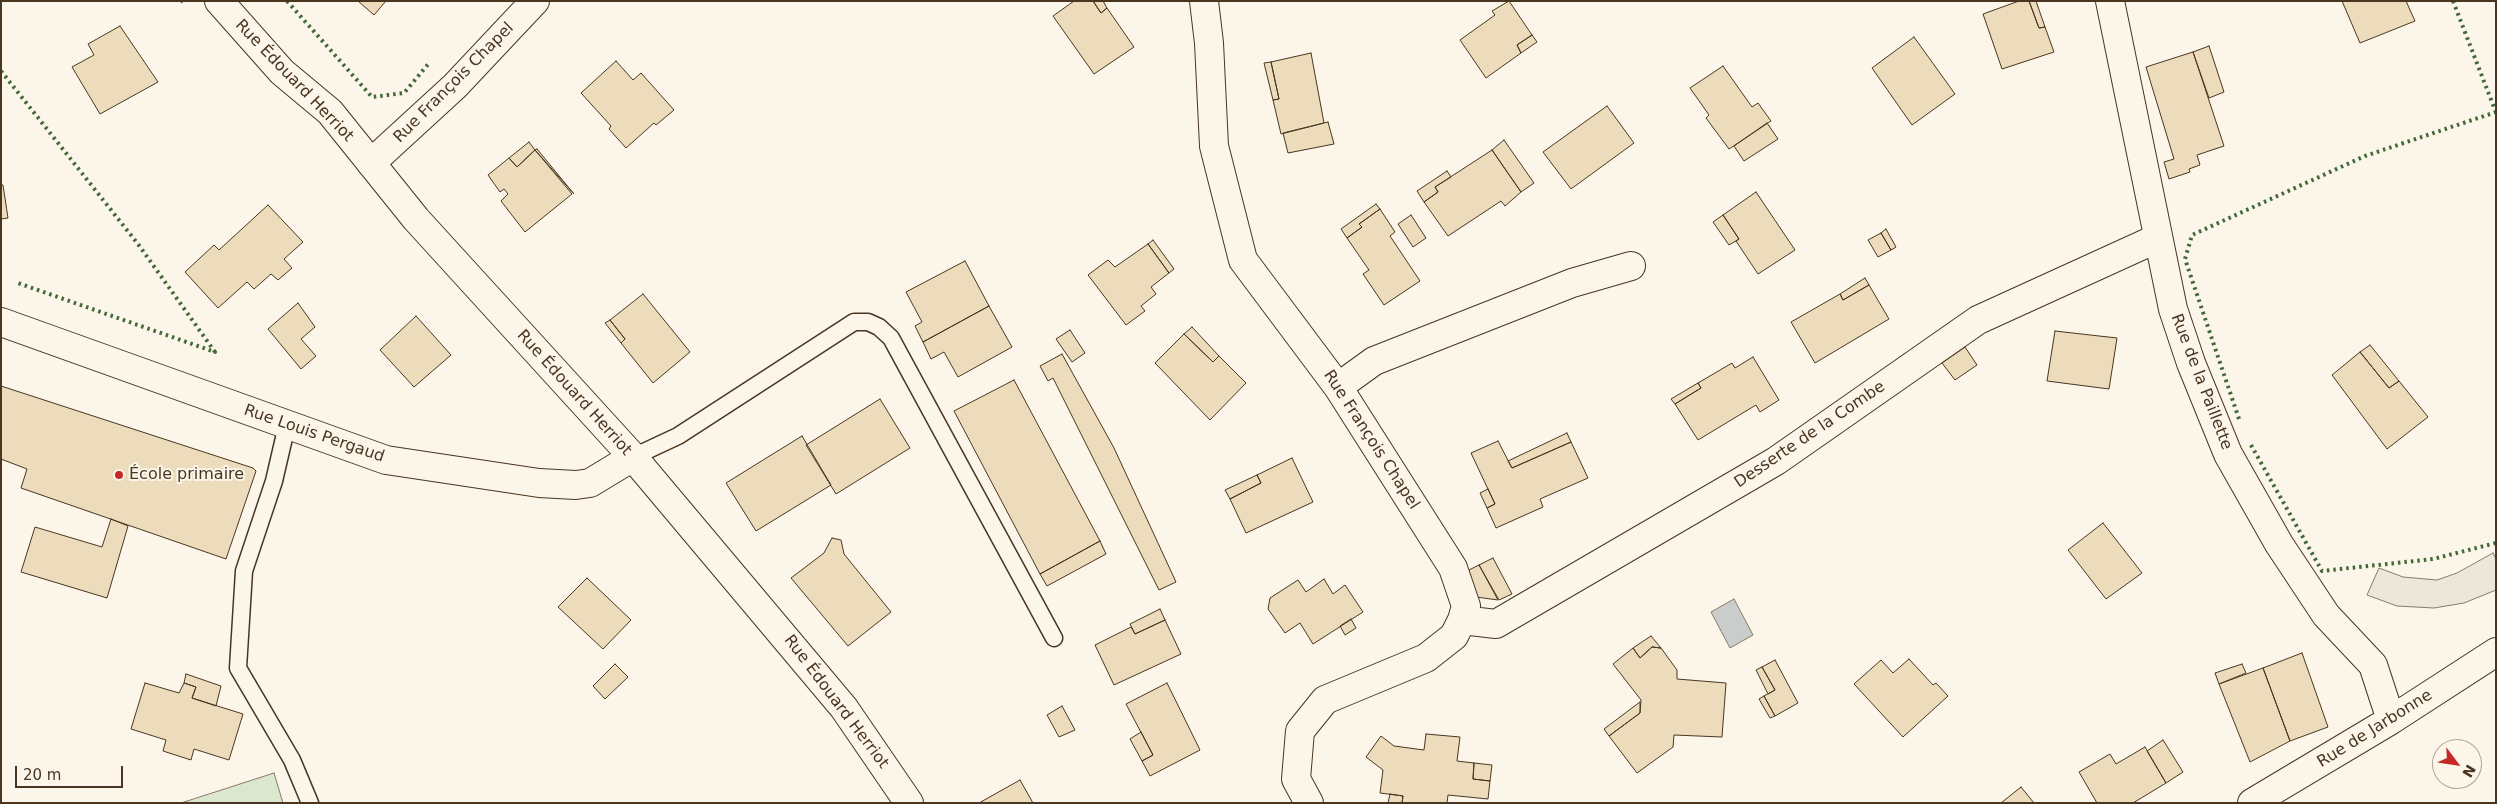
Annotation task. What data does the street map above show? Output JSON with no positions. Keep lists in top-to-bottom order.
{
  "streets": {
    "street": [
      "Rue Édouard Herriot",
      "Rue François Chapel",
      "Rue de la Paillette",
      "Rue Louis Pergaud",
      "Desserte de la Combe",
      "Rue de Jarbonne"
    ]
  },
  "crossings": [
    ["Rue Édouard Herriot", "Rue François Chapel"],
    ["Rue Édouard Herriot", "Rue Louis Pergaud"],
    ["Rue François Chapel", "Desserte de la Combe"],
    ["Rue de la Paillette", "Desserte de la Combe"],
    ["Rue de la Paillette", "Rue de Jarbonne"]
  ],
  "places": ["École primaire"],
  "scale_bar": "20 m",
  "north": "bottom right"
}
